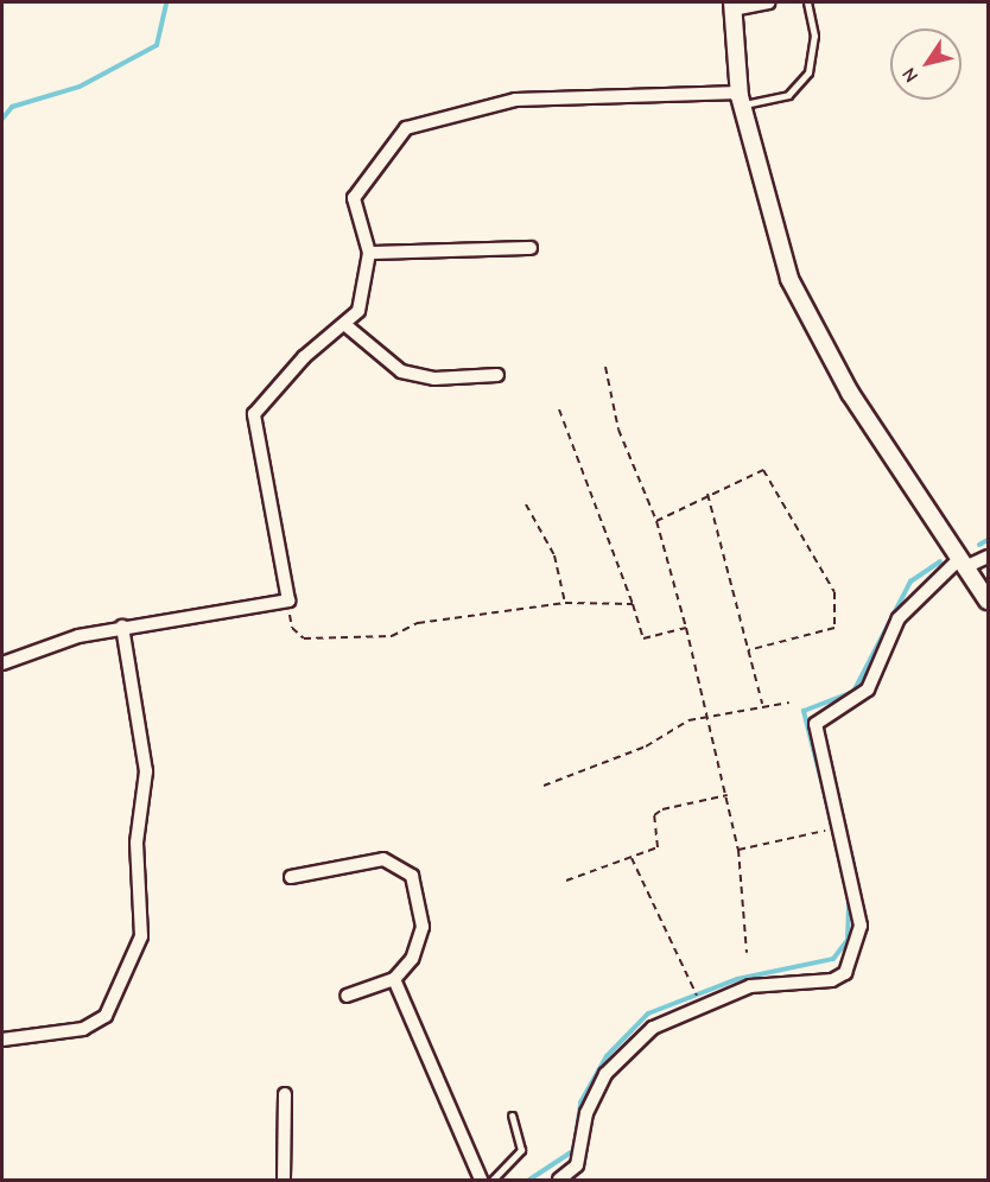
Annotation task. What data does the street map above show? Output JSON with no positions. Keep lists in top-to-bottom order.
{
  "north": "bottom left"
}
